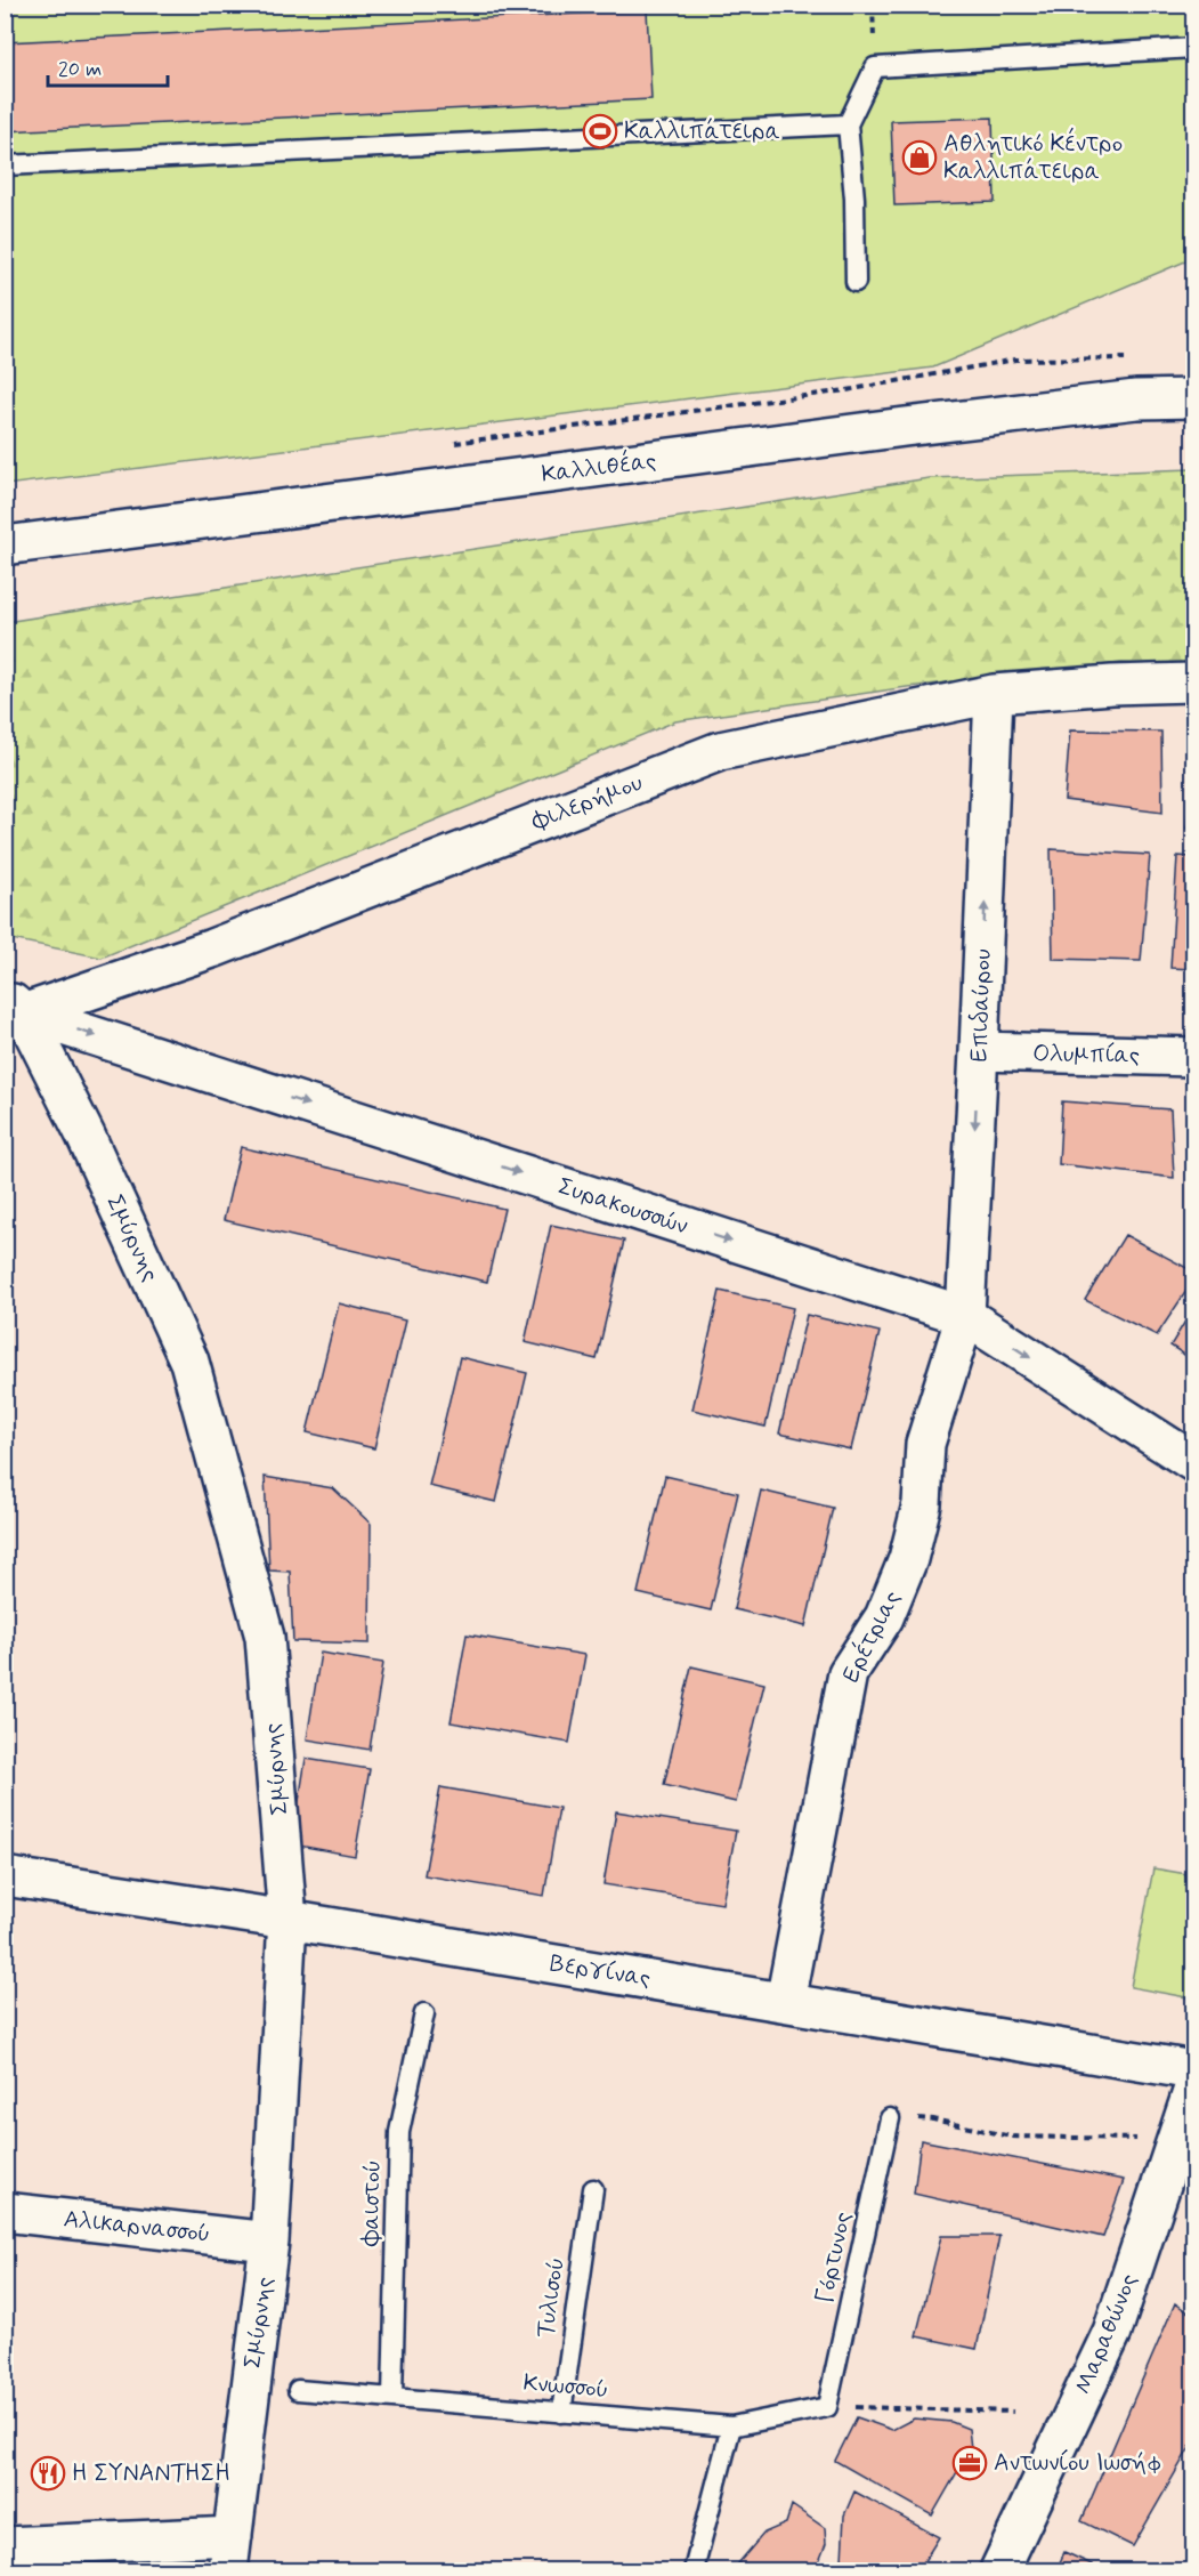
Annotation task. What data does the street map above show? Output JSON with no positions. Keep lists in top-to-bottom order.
{
  "streets": {
    "street": [
      "Καλλιθέας",
      "Φιλερήμου",
      "Επιδαύρου",
      "Ολυμπίας",
      "Συρακουσσών",
      "Σμύρνης",
      "Ερέτριας",
      "Βεργίνας",
      "Αλικαρνασσού",
      "Μαραθώνος"
    ],
    "lane": [
      "Φαιστού",
      "Γόρτυνος",
      "Τυλισού",
      "Κνωσσού"
    ]
  },
  "crossings": [
    ["Φιλερήμου", "Επιδαύρου"],
    ["Φιλερήμου", "Συρακουσσών"],
    ["Φιλερήμου", "Σμύρνης"],
    ["Επιδαύρου", "Ολυμπίας"],
    ["Επιδαύρου", "Συρακουσσών"],
    ["Επιδαύρου", "Ερέτριας"],
    ["Συρακουσσών", "Σμύρνης"],
    ["Συρακουσσών", "Ερέτριας"],
    ["Σμύρνης", "Βεργίνας"],
    ["Σμύρνης", "Αλικαρνασσού"],
    ["Ερέτριας", "Βεργίνας"],
    ["Φαιστού", "Κνωσσού"],
    ["Γόρτυνος", "Κνωσσού"],
    ["Τυλισού", "Κνωσσού"]
  ],
  "one_way": ["Συρακουσσών"],
  "places": {
    "sports": ["Καλλιπάτειρα"],
    "shop": ["Αθλητικό Κέντρο Καλλιπάτειρα"],
    "office": ["Αντωνίου Ιωσήφ"],
    "restaurant": ["Η ΣΥΝΑΝΤΗΣΗ"]
  },
  "scale_bar": "20 m"
}
